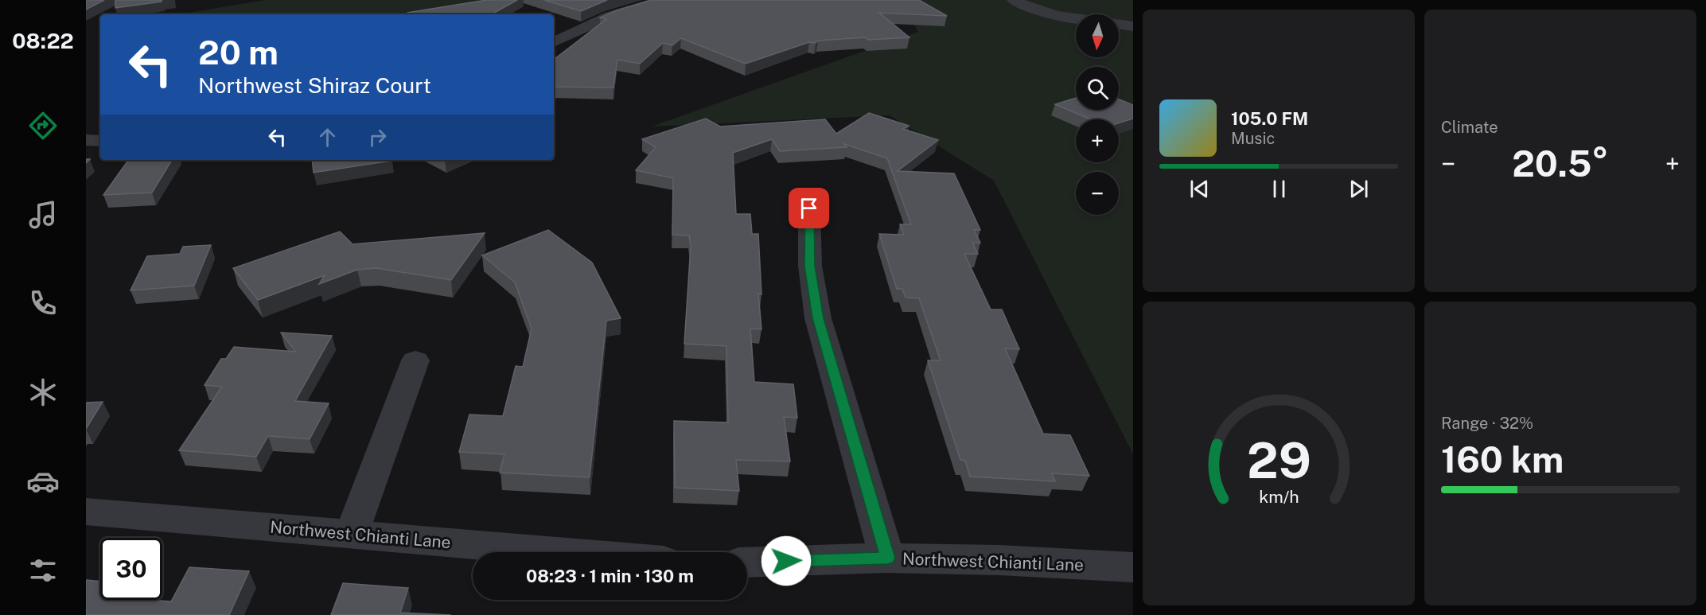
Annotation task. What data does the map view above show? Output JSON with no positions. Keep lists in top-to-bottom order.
{
  "streets": {
    "street": ["Northwest Chianti Lane"]
  },
  "north": "bottom",
  "page": {
    "tabs": "08:22",
    "tile": [
      "Climate",
      ["Range · 32%", "160 km"]
    ],
    "map_buttons": ["+", "−"],
    "turn": ["20 m", "Northwest Shiraz Court"],
    "song": ["105.0 FM", "Music"],
    "heat": ["−", "20.5°", "+"],
    "limit": "30",
    "trip": "08:23 · 1 min · 130 m",
    "gauge": ["29", "km/h"]
  }
}
